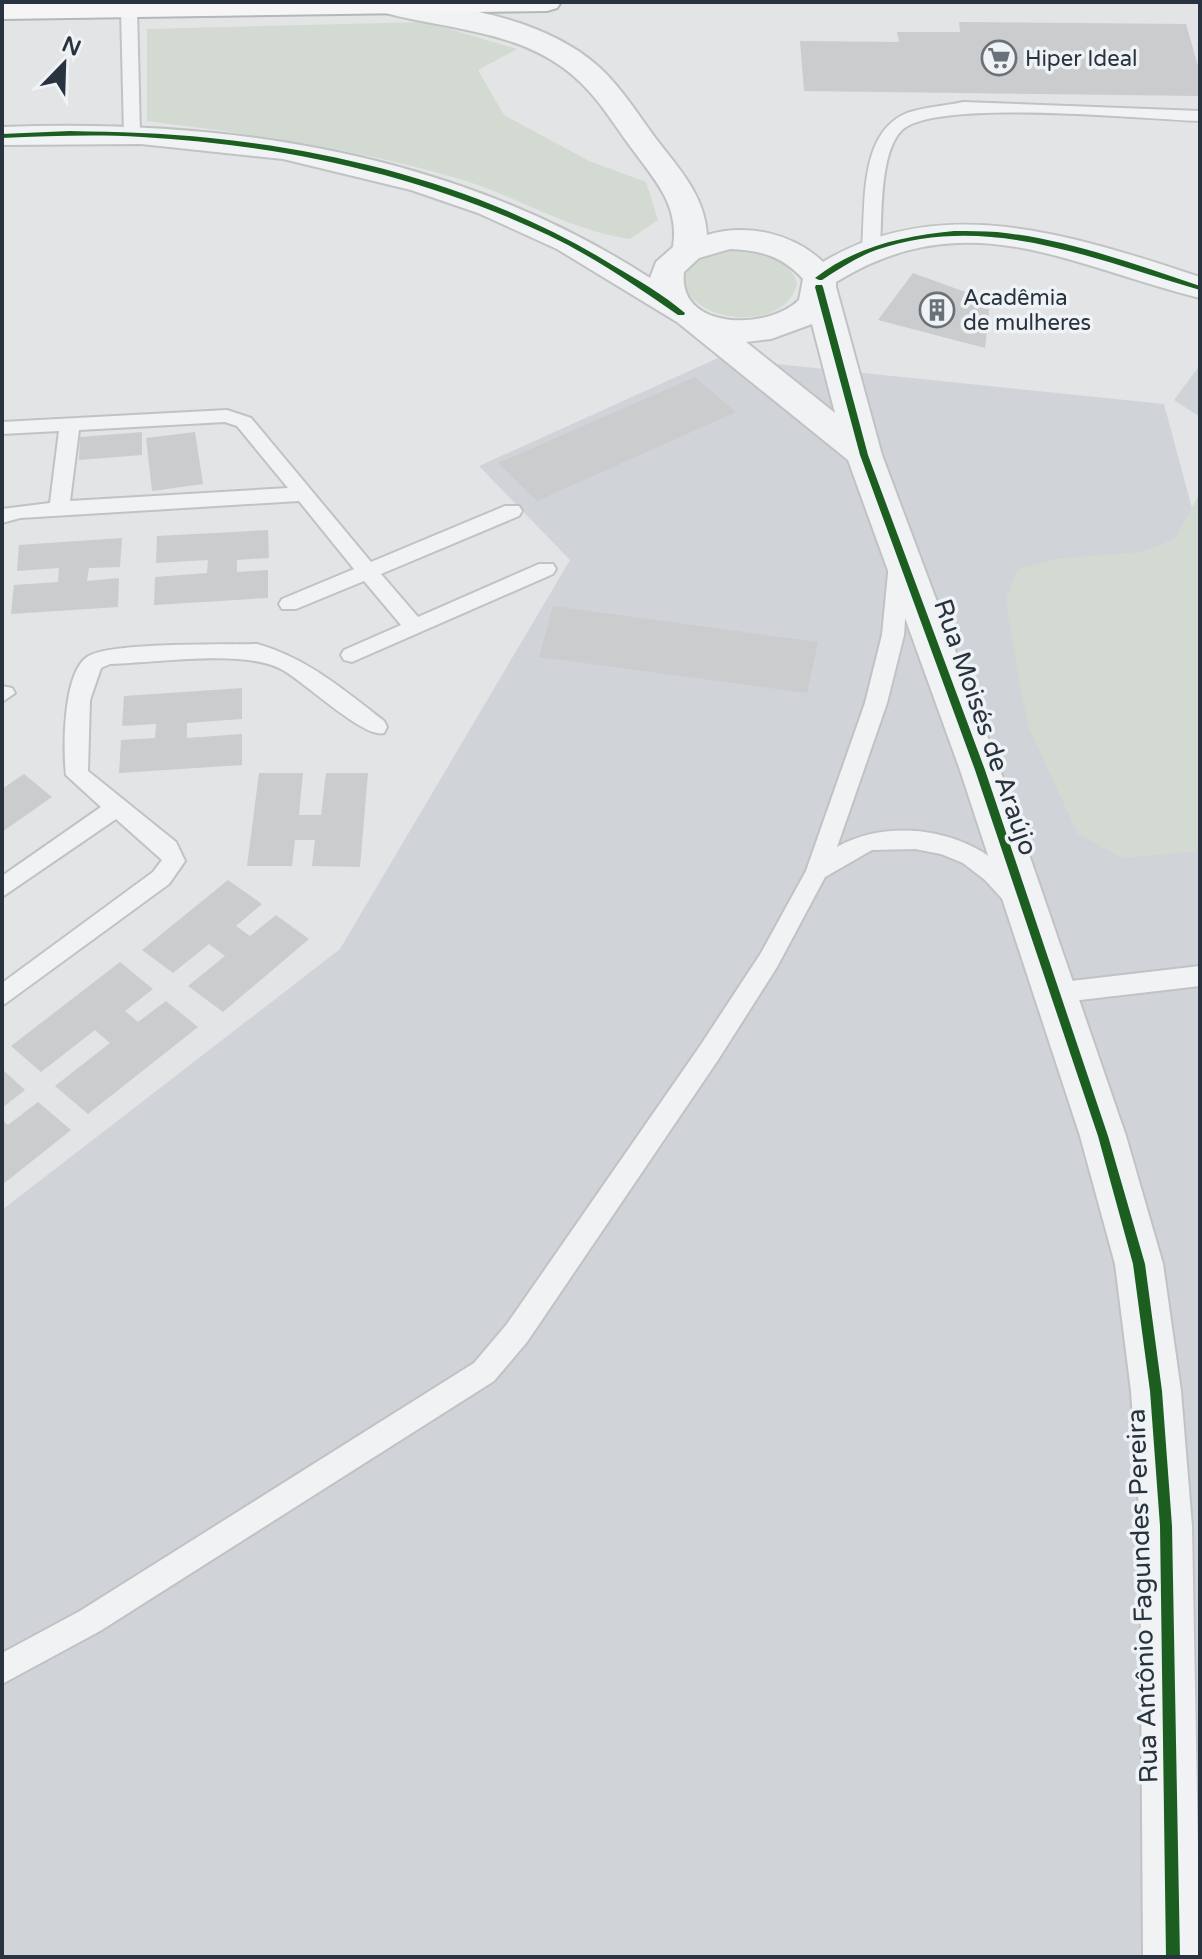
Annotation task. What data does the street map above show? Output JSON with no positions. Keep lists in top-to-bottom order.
{
  "streets": {
    "street": ["Rua Moisés de Araújo", "Rua Antônio Fagundes Pereira"]
  },
  "crossings": [
    ["Rua Moisés de Araújo", "Rua Antônio Fagundes Pereira"]
  ],
  "places": {
    "supermarket": ["Hiper Ideal"],
    "building": ["Acadêmia de mulheres"]
  },
  "north": "top right"
}
